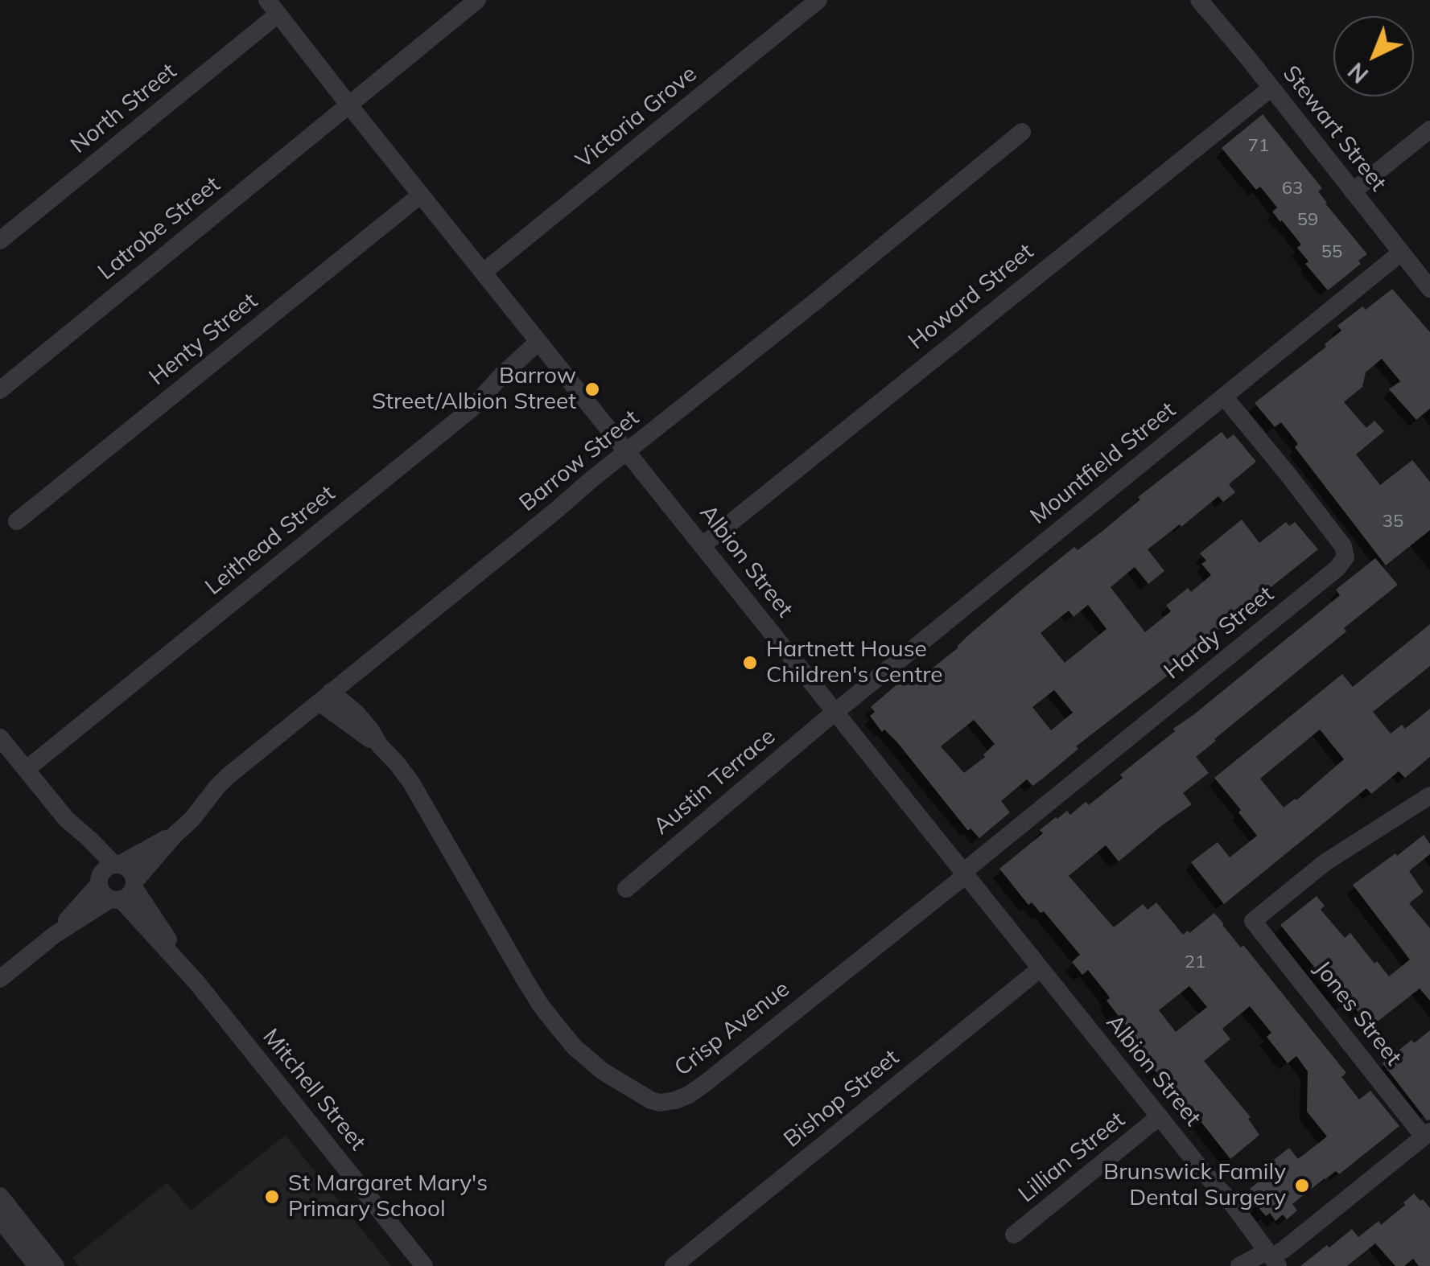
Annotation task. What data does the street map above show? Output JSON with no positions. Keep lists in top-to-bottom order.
{
  "streets": {
    "street": [
      "North Street",
      "Victoria Grove",
      "Stewart Street",
      "Latrobe Street",
      "Howard Street",
      "Henty Street",
      "Barrow Street",
      "Mountfield Street",
      "Leithead Street",
      "Albion Street",
      "Hardy Street",
      "Austin Terrace",
      "Jones Street",
      "Crisp Avenue",
      "Mitchell Street",
      "Bishop Street",
      "Lillian Street"
    ]
  },
  "crossings": [
    ["North Street", "Albion Street"],
    ["Victoria Grove", "Albion Street"],
    ["Stewart Street", "Howard Street"],
    ["Stewart Street", "Mountfield Street"],
    ["Latrobe Street", "Albion Street"],
    ["Howard Street", "Albion Street"],
    ["Henty Street", "Albion Street"],
    ["Barrow Street", "Albion Street"],
    ["Barrow Street", "Crisp Avenue"],
    ["Barrow Street", "Mitchell Street"],
    ["Mountfield Street", "Albion Street"],
    ["Mountfield Street", "Hardy Street"],
    ["Mountfield Street", "Austin Terrace"],
    ["Leithead Street", "Albion Street"],
    ["Leithead Street", "Mitchell Street"],
    ["Albion Street", "Hardy Street"],
    ["Albion Street", "Austin Terrace"],
    ["Albion Street", "Crisp Avenue"],
    ["Albion Street", "Bishop Street"],
    ["Albion Street", "Lillian Street"],
    ["Hardy Street", "Crisp Avenue"]
  ],
  "places": [
    "Barrow Street/Albion Street",
    "Hartnett House Children's Centre",
    "Brunswick Family Dental Surgery",
    "St Margaret Mary's Primary School"
  ],
  "house_numbers": [
    "71",
    "63",
    "59",
    "55",
    "35",
    "21"
  ],
  "north": "bottom left"
}
